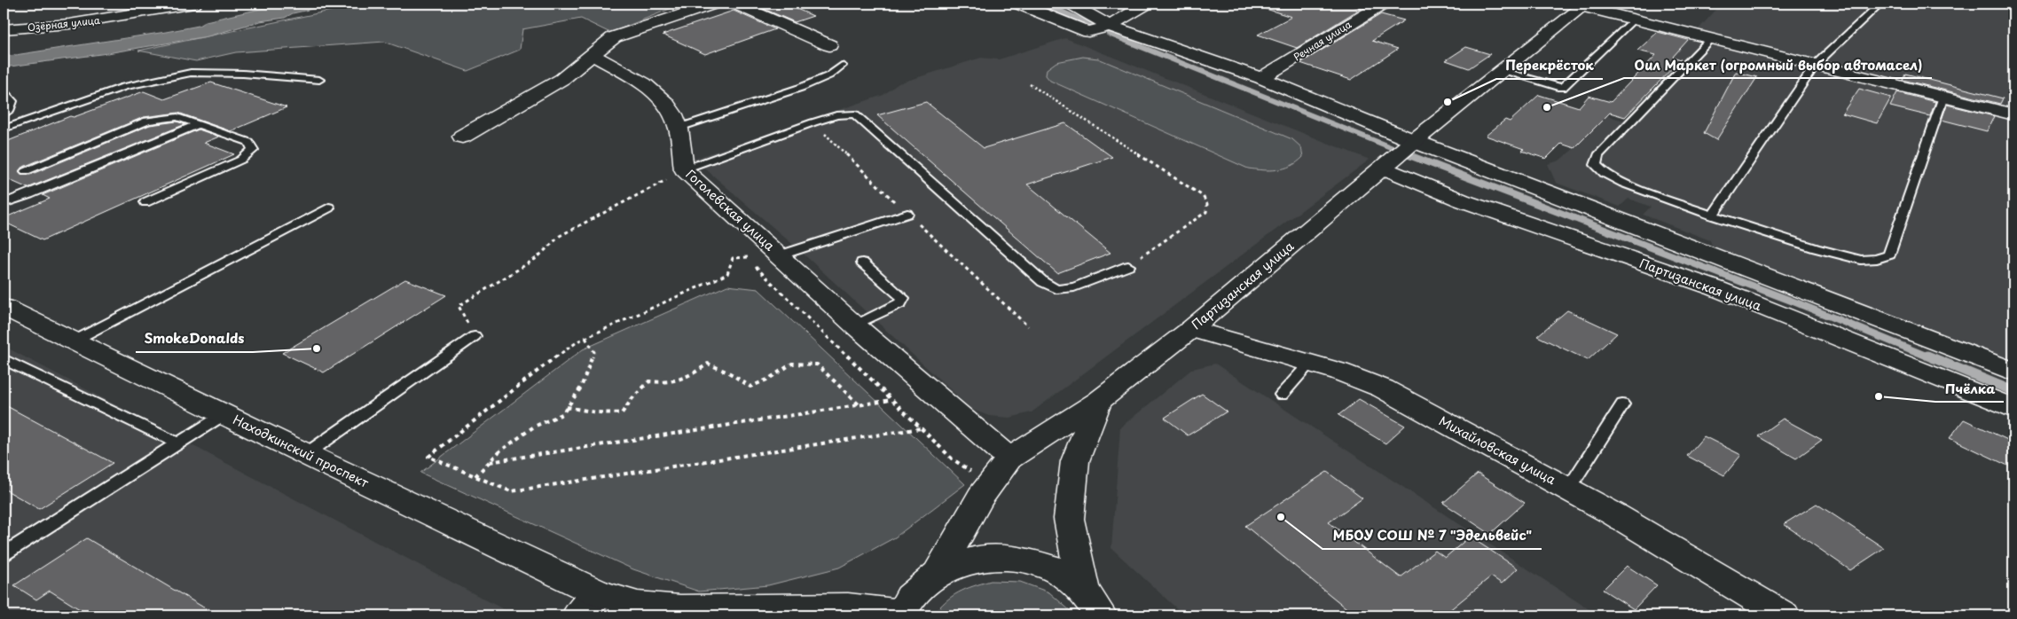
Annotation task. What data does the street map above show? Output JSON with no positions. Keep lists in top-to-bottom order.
{
  "streets": {
    "main road": [
      "Озёрная улица",
      "Речная улица",
      "Гоголевская улица",
      "Партизанская улица",
      "Михайловская улица",
      "Находкинский проспект"
    ]
  },
  "crossings": [
    ["Гоголевская улица", "Партизанская улица"],
    ["Партизанская улица", "Михайловская улица"]
  ],
  "places": [
    "Перекрёсток",
    "Оил Маркет (огромный выбор автомасел)",
    "SmokeDonalds",
    "Пчёлка",
    "МБОУ СОШ № 7 \"Эдельвейс\""
  ]
}
